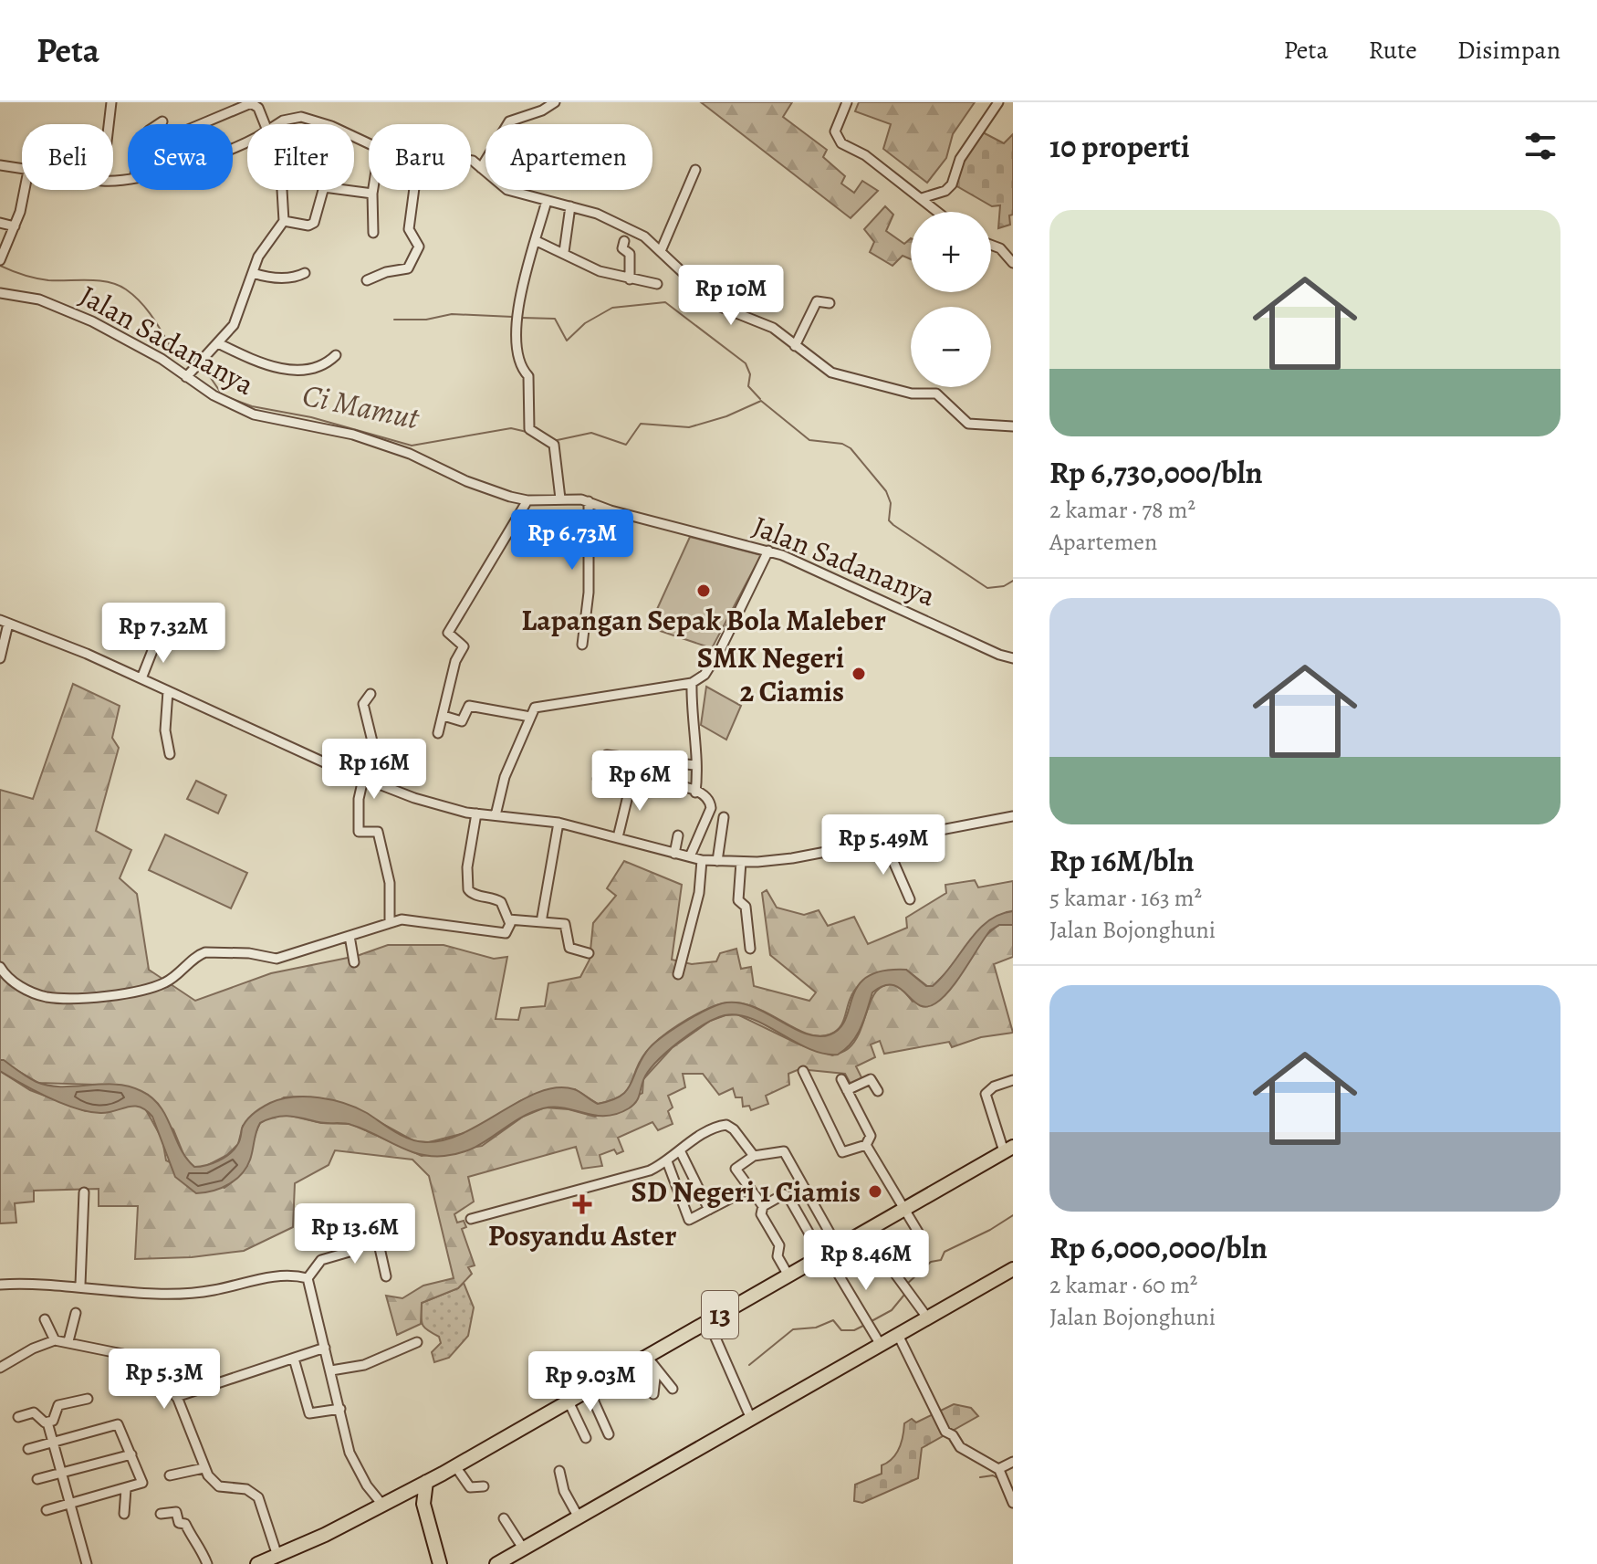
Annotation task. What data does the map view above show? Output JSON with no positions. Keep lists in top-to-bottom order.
{
  "streets": {
    "highway": ["13"],
    "street": ["Jalan Sadananya"]
  },
  "water": ["Ci Mamut"],
  "places": {
    "other": ["Lapangan Sepak Bola Maleber", "SMK Negeri 2 Ciamis", "SD Negeri 1 Ciamis"],
    "health": ["Posyandu Aster"]
  },
  "page": {
    "header": "Peta",
    "nav": ["Peta", "Rute", "Disimpan"],
    "heading": "10 properti",
    "chip": [
      "Beli",
      "Sewa",
      "Filter",
      "Baru",
      "Apartemen"
    ],
    "list": [
      {
        "name": "Rp 6,730,000/bln",
        "note": "2 kamar · 78 m² · Apartemen"
      },
      {
        "name": "Rp 16M/bln",
        "note": "5 kamar · 163 m² · Jalan Bojonghuni"
      },
      {
        "name": "Rp 6,000,000/bln",
        "note": "2 kamar · 60 m² · Jalan Bojonghuni"
      }
    ],
    "map_buttons": ["+", "−"],
    "price": [
      "Rp 10M",
      "Rp 6.73M",
      "Rp 7.32M",
      "Rp 16M",
      "Rp 6M",
      "Rp 5.49M",
      "Rp 13.6M",
      "Rp 8.46M",
      "Rp 5.3M",
      "Rp 9.03M"
    ]
  }
}
